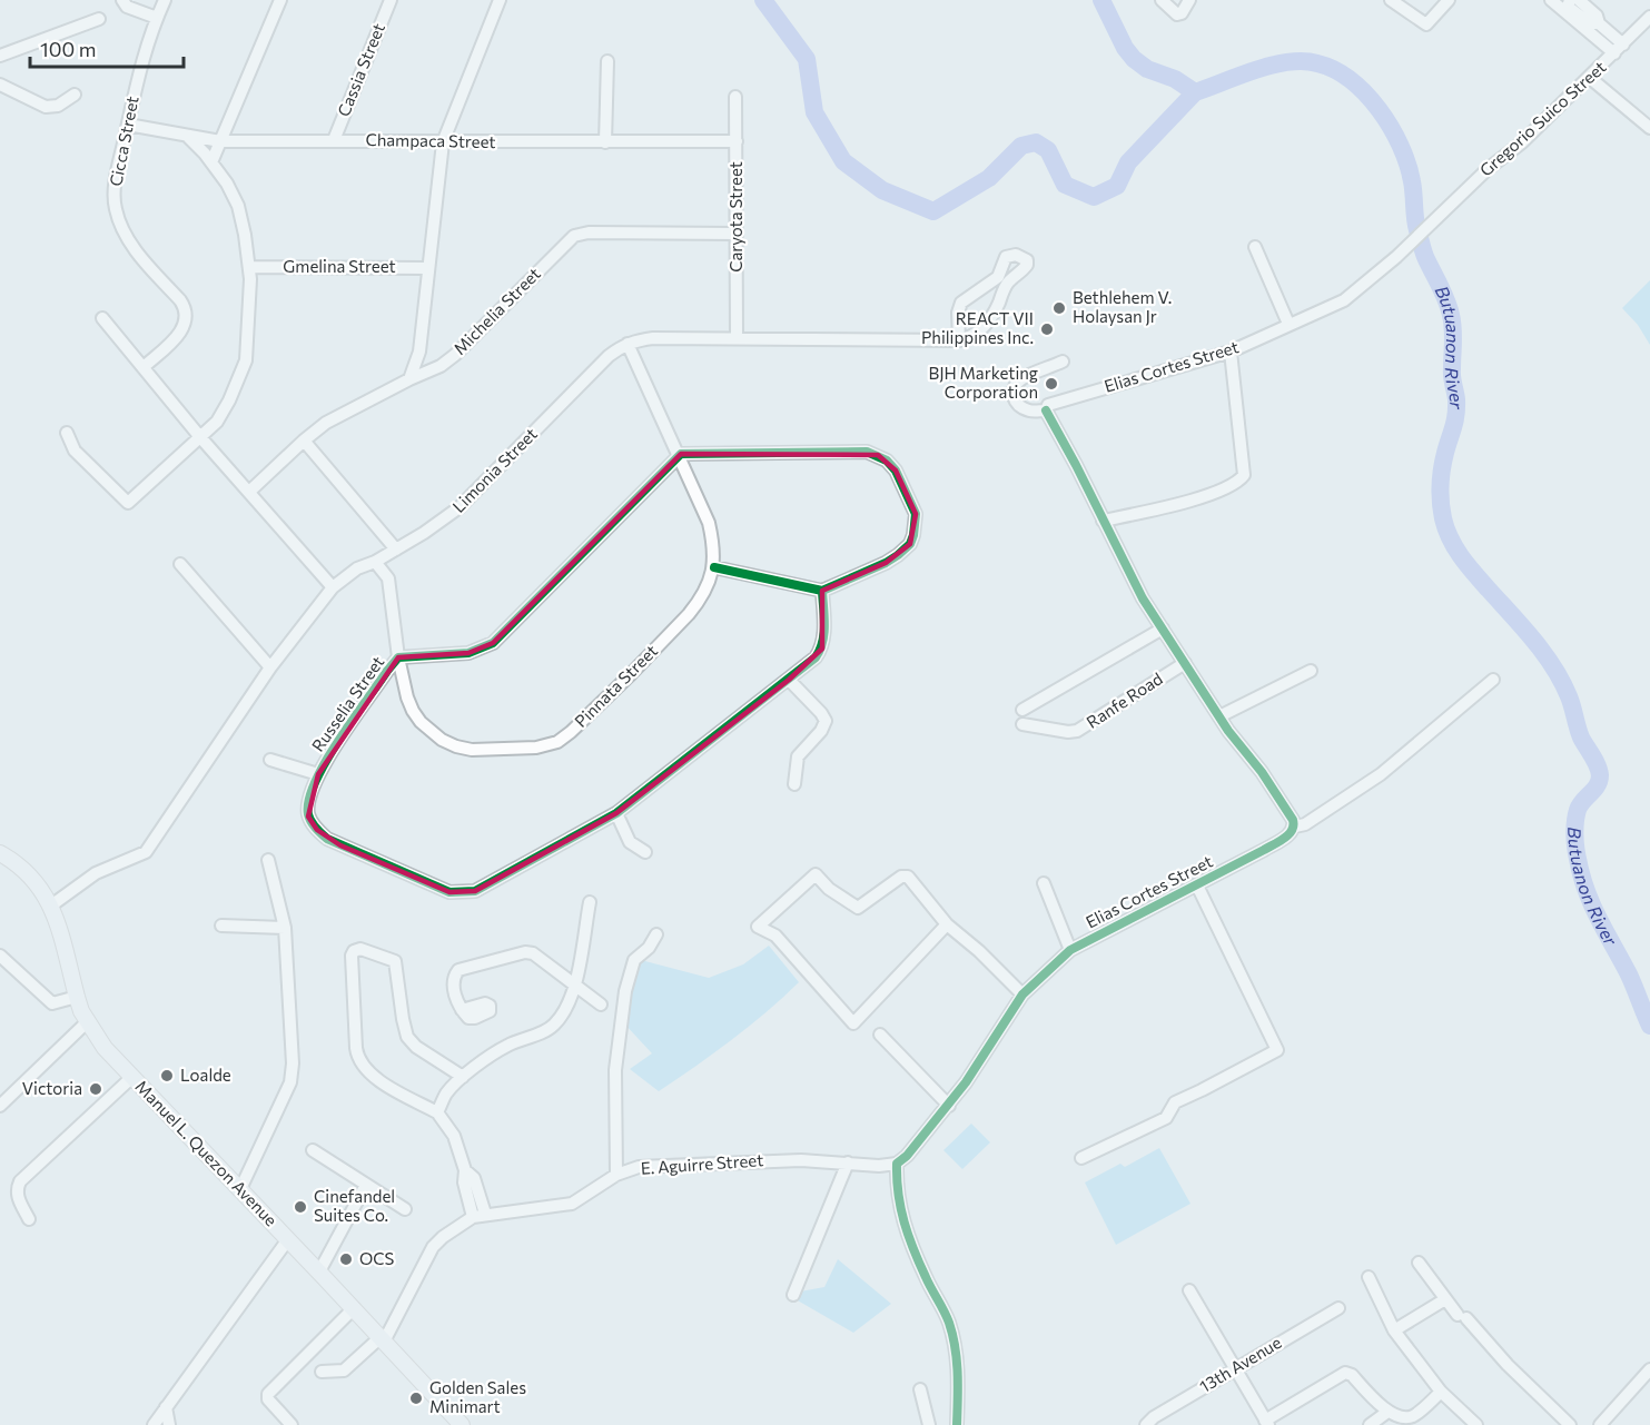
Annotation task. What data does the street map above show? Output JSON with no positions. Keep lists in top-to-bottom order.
{
  "streets": {
    "main road": ["Manuel L. Quezon Avenue"],
    "street": [
      "Cassia Street",
      "Gregorio Suico Street",
      "Cicca Street",
      "Champaca Street",
      "Caryota Street",
      "Gmelina Street",
      "Michelia Street",
      "Elias Cortes Street",
      "Limonia Street",
      "Pinnata Street",
      "Ranfe Road",
      "Russelia Street",
      "E. Aguirre Street",
      "13th Avenue"
    ]
  },
  "crossings": [
    ["Cassia Street", "Champaca Street"],
    ["Gregorio Suico Street", "Elias Cortes Street"],
    ["Cicca Street", "Champaca Street"],
    ["Champaca Street", "Caryota Street"],
    ["Caryota Street", "Michelia Street"],
    ["Caryota Street", "Limonia Street"],
    ["Elias Cortes Street", "E. Aguirre Street"],
    ["Limonia Street", "Pinnata Street"],
    ["Limonia Street", "Manuel L. Quezon Avenue"],
    ["Pinnata Street", "Russelia Street"],
    ["Manuel L. Quezon Avenue", "E. Aguirre Street"]
  ],
  "water": ["Butuanon River"],
  "places": [
    "Bethlehem V. Holaysan Jr",
    "REACT VII Philippines Inc.",
    "BJH Marketing Corporation",
    "Loalde",
    "Victoria",
    "Cinefandel Suites Co.",
    "OCS",
    "Golden Sales Minimart"
  ],
  "scale_bar": "100 m"
}
